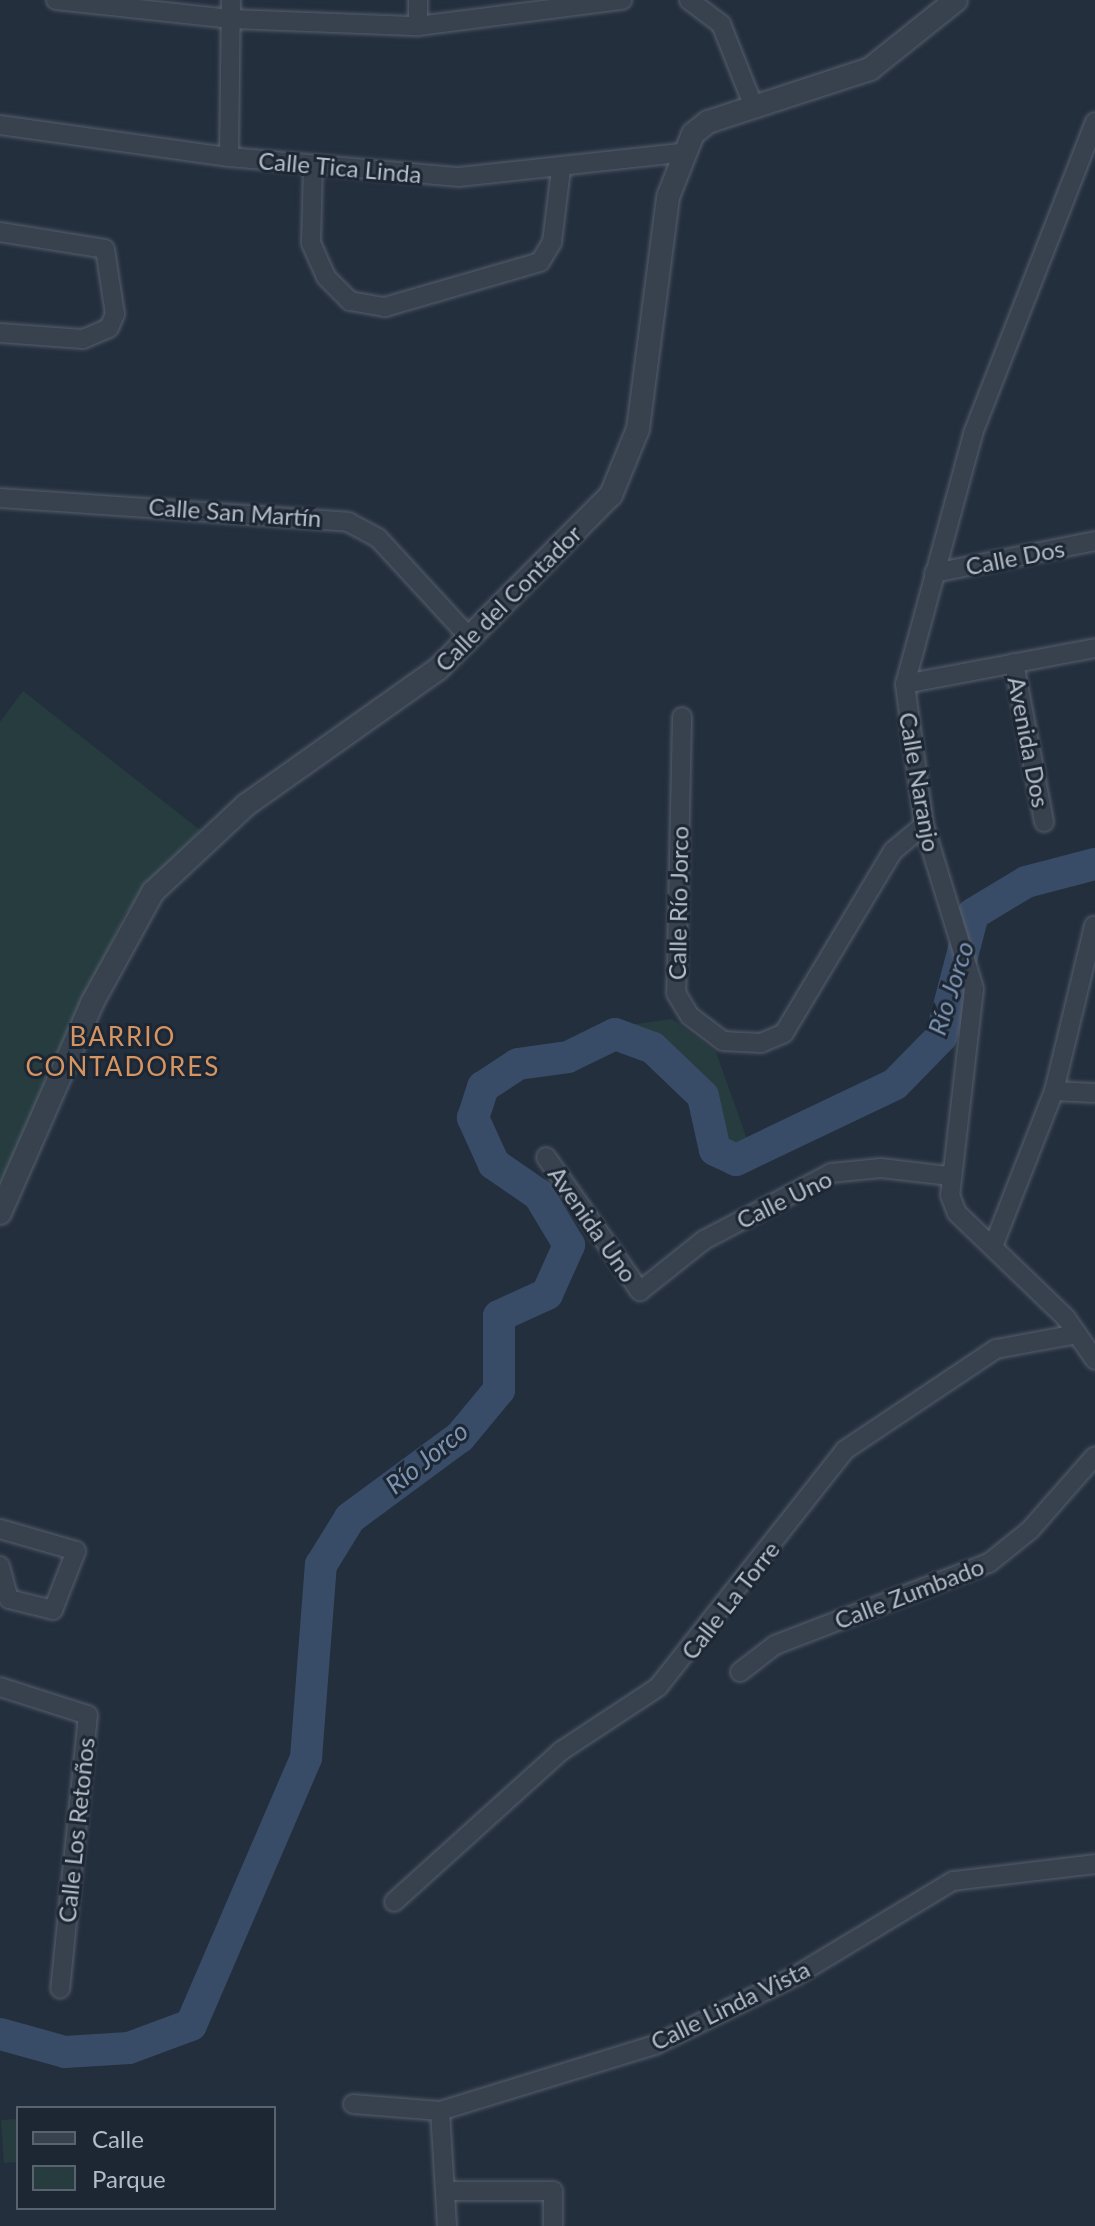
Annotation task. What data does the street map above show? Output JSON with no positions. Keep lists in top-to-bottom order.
{
  "streets": {
    "street": [
      "Calle Tica Linda",
      "Calle San Martín",
      "Calle Dos",
      "Calle del Contador",
      "Avenida Dos",
      "Calle Naranjo",
      "Calle Río Jorco",
      "Calle Uno",
      "Avenida Uno",
      "Calle Zumbado",
      "Calle La Torre",
      "Calle Los Retoños",
      "Calle Linda Vista"
    ]
  },
  "crossings": [
    ["Calle Tica Linda", "Calle del Contador"],
    ["Calle San Martín", "Calle del Contador"],
    ["Calle Dos", "Calle Naranjo"],
    ["Calle Naranjo", "Calle Río Jorco"],
    ["Calle Naranjo", "Calle Uno"],
    ["Calle Naranjo", "Calle La Torre"],
    ["Calle Uno", "Avenida Uno"]
  ],
  "districts": ["BARRIO CONTADORES"],
  "water": ["Río Jorco"],
  "legend": ["Calle", "Parque"]
}
